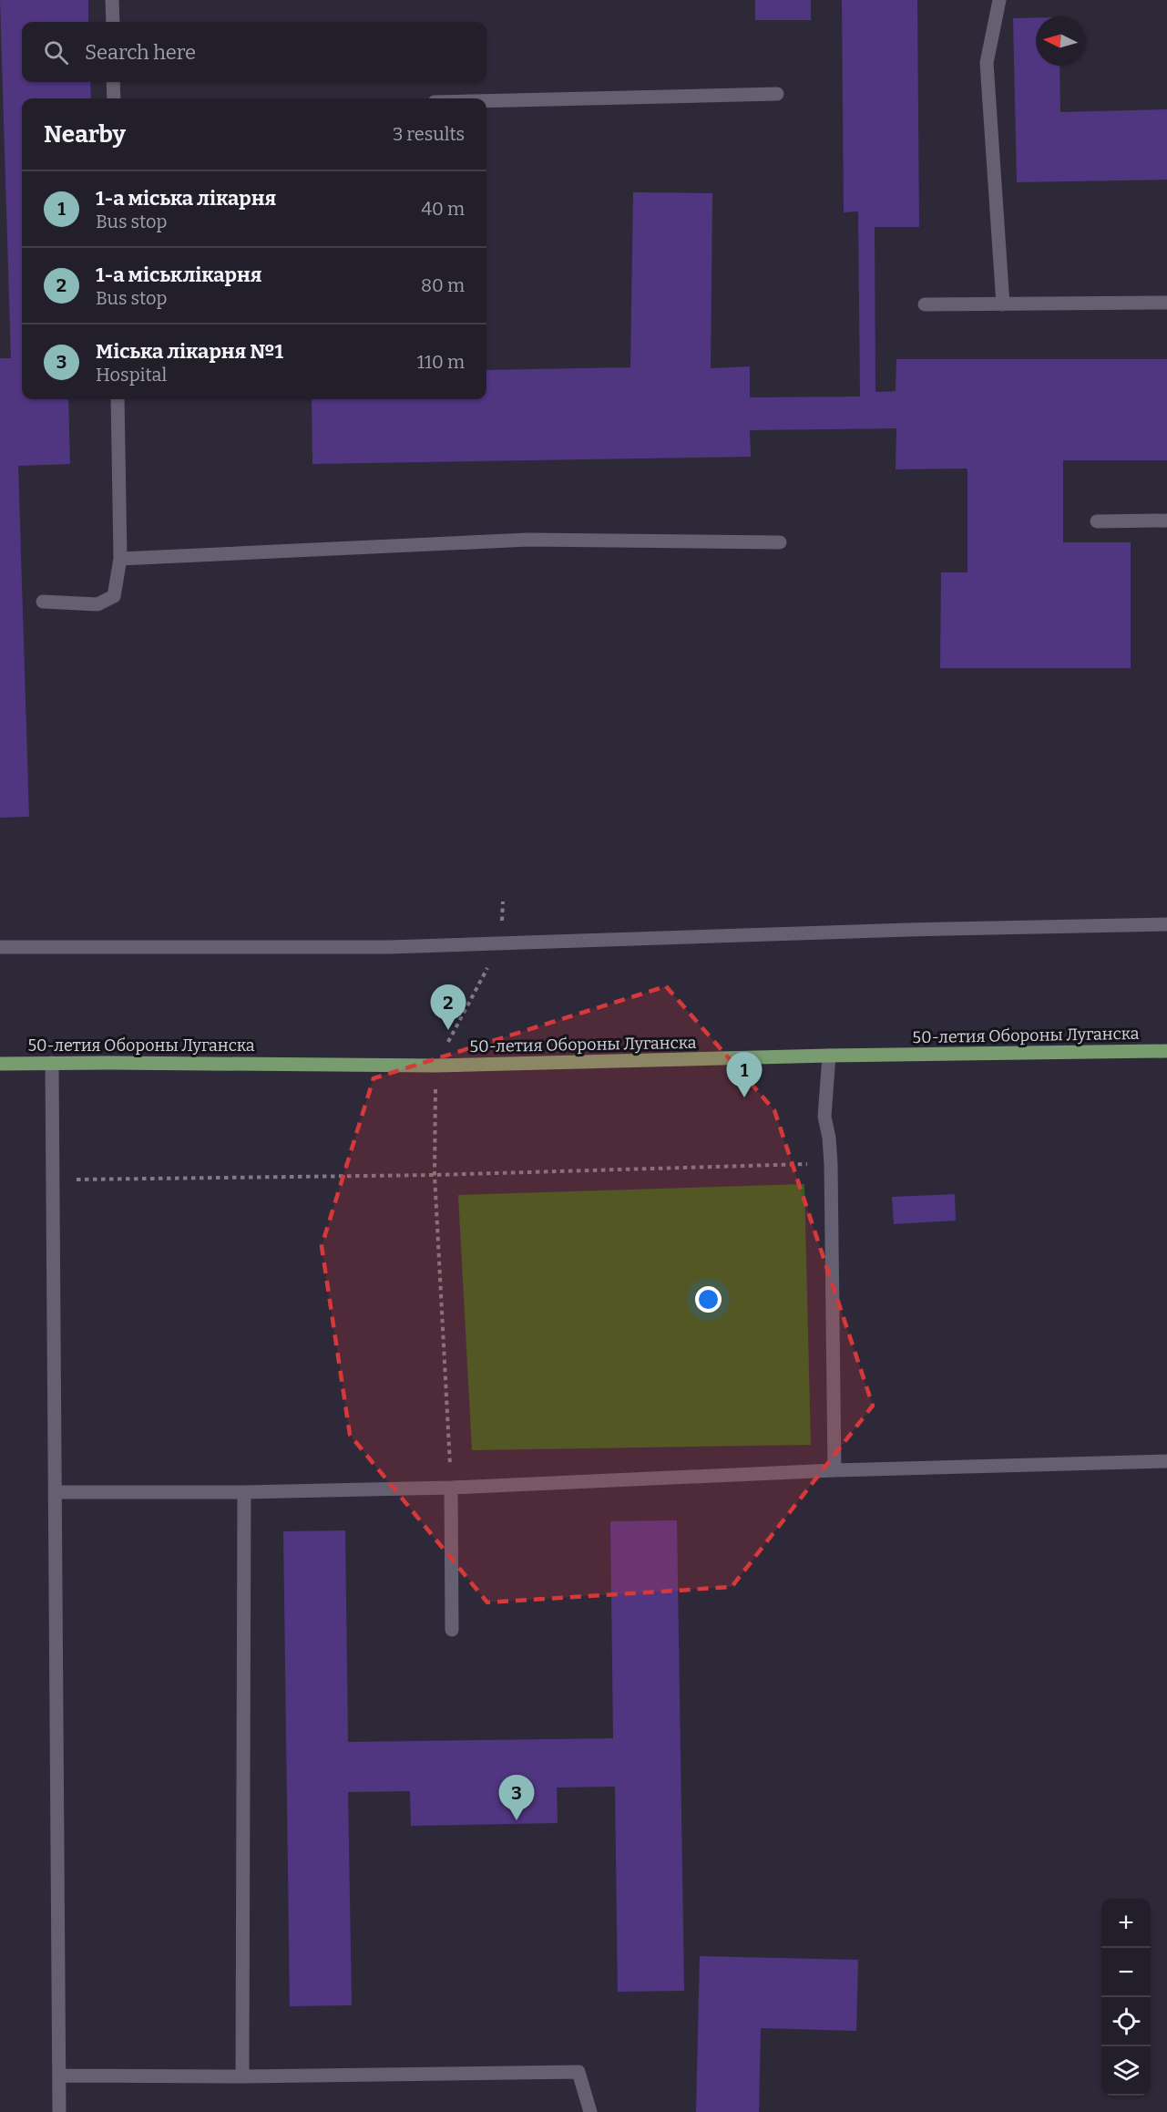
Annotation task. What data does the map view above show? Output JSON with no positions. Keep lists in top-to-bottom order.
{
  "streets": {
    "main road": ["50-летия Обороны Луганска"]
  },
  "north": "left",
  "page": {
    "search": "Search here",
    "heading": ["Nearby", "3 results"],
    "list": [
      {
        "mark": "1",
        "name": "1-а міська лікарня",
        "note": "Bus stop",
        "value": "40 m"
      },
      {
        "mark": "2",
        "name": "1-а міськлікарня",
        "note": "Bus stop",
        "value": "80 m"
      },
      {
        "mark": "3",
        "name": "Міська лікарня №1",
        "note": "Hospital",
        "value": "110 m"
      }
    ],
    "pins": ["2", "1", "3"],
    "map_buttons": ["+", "−"]
  }
}
